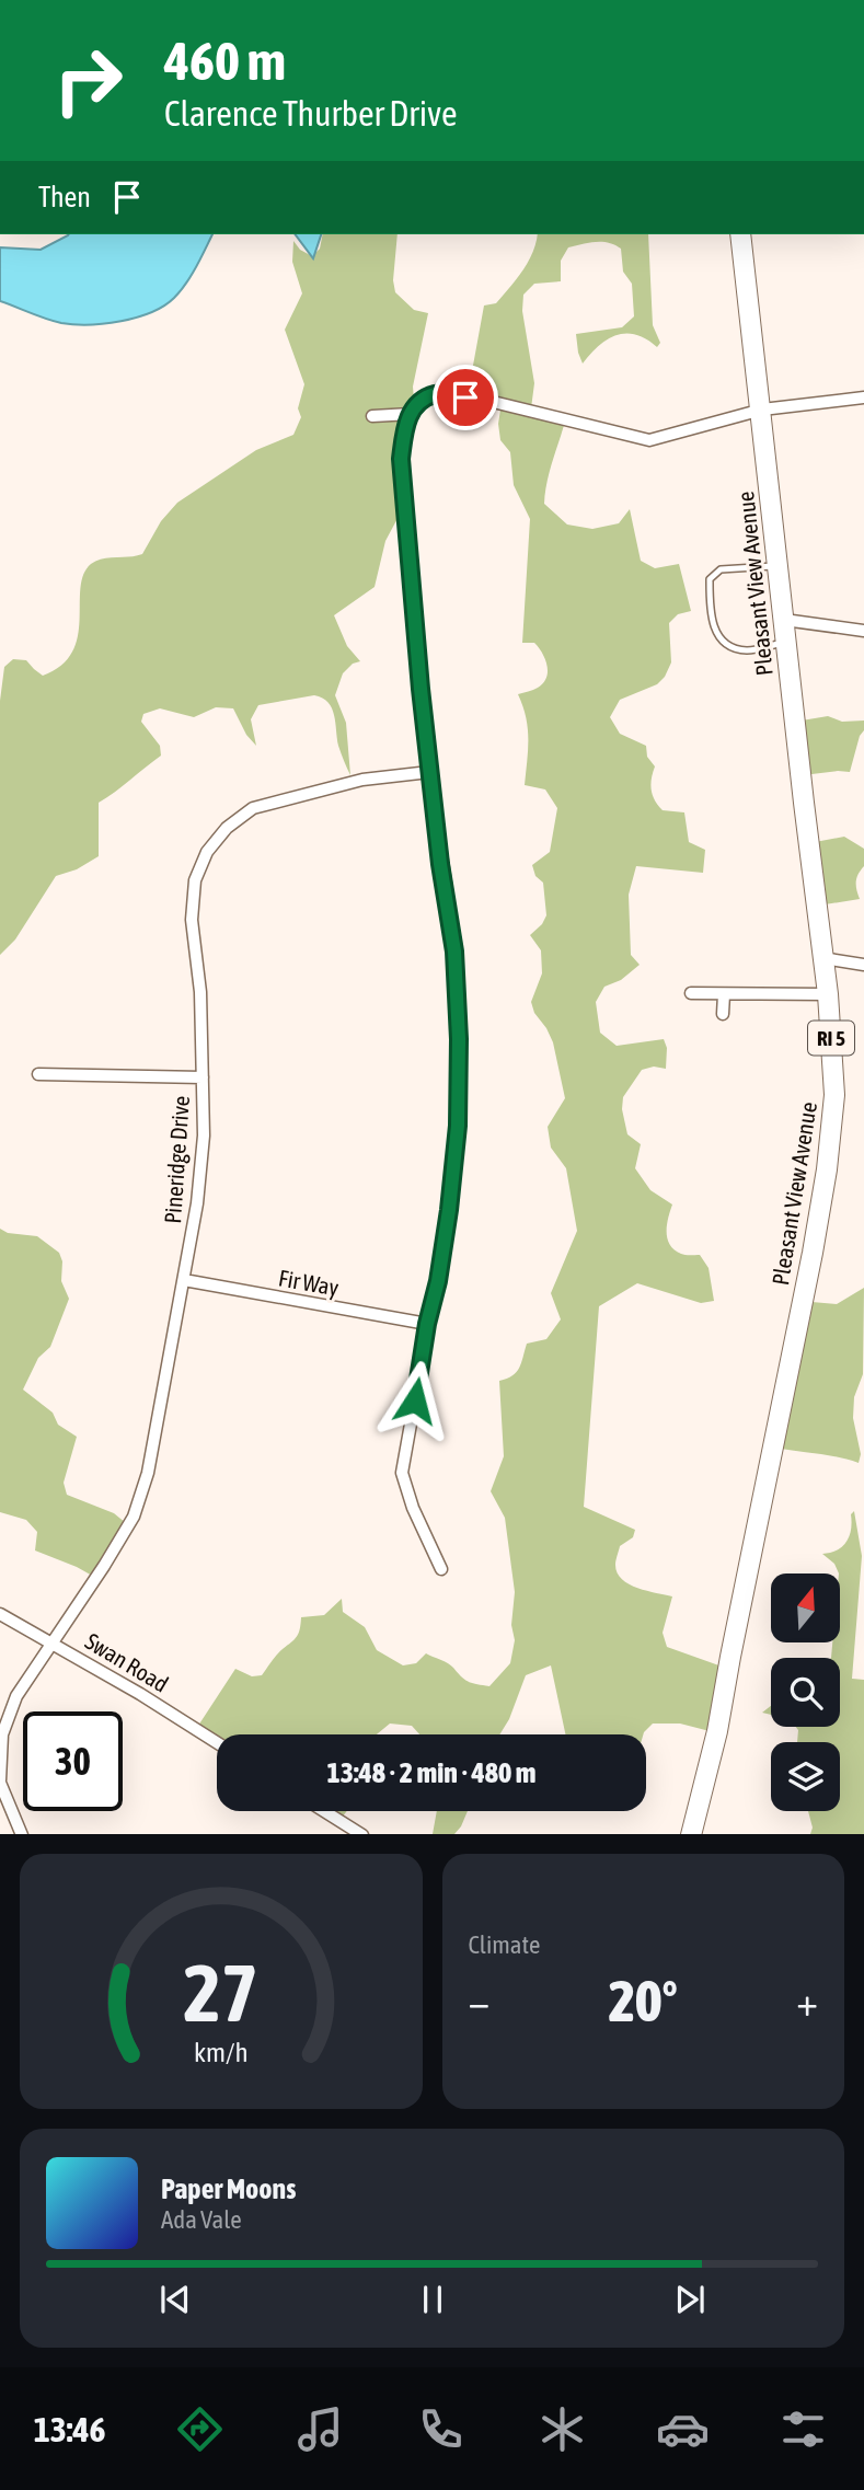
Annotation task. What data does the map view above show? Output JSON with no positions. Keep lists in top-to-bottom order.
{
  "streets": {
    "main road": ["Pleasant View Avenue", "RI 5"],
    "street": ["Pineridge Drive", "Fir Way", "Swan Road"]
  },
  "crossings": [
    ["Pineridge Drive", "Fir Way"],
    ["Pineridge Drive", "Swan Road"]
  ],
  "north": "top",
  "page": {
    "turn": ["460 m", "Clarence Thurber Drive"],
    "then": "Then",
    "limit": "30",
    "trip": "13:48 · 2 min · 480 m",
    "tile": "Climate",
    "heat": ["−", "20°", "+"],
    "song": ["Paper Moons", "Ada Vale"],
    "tabs": "13:46",
    "gauge": ["27", "km/h"]
  }
}
